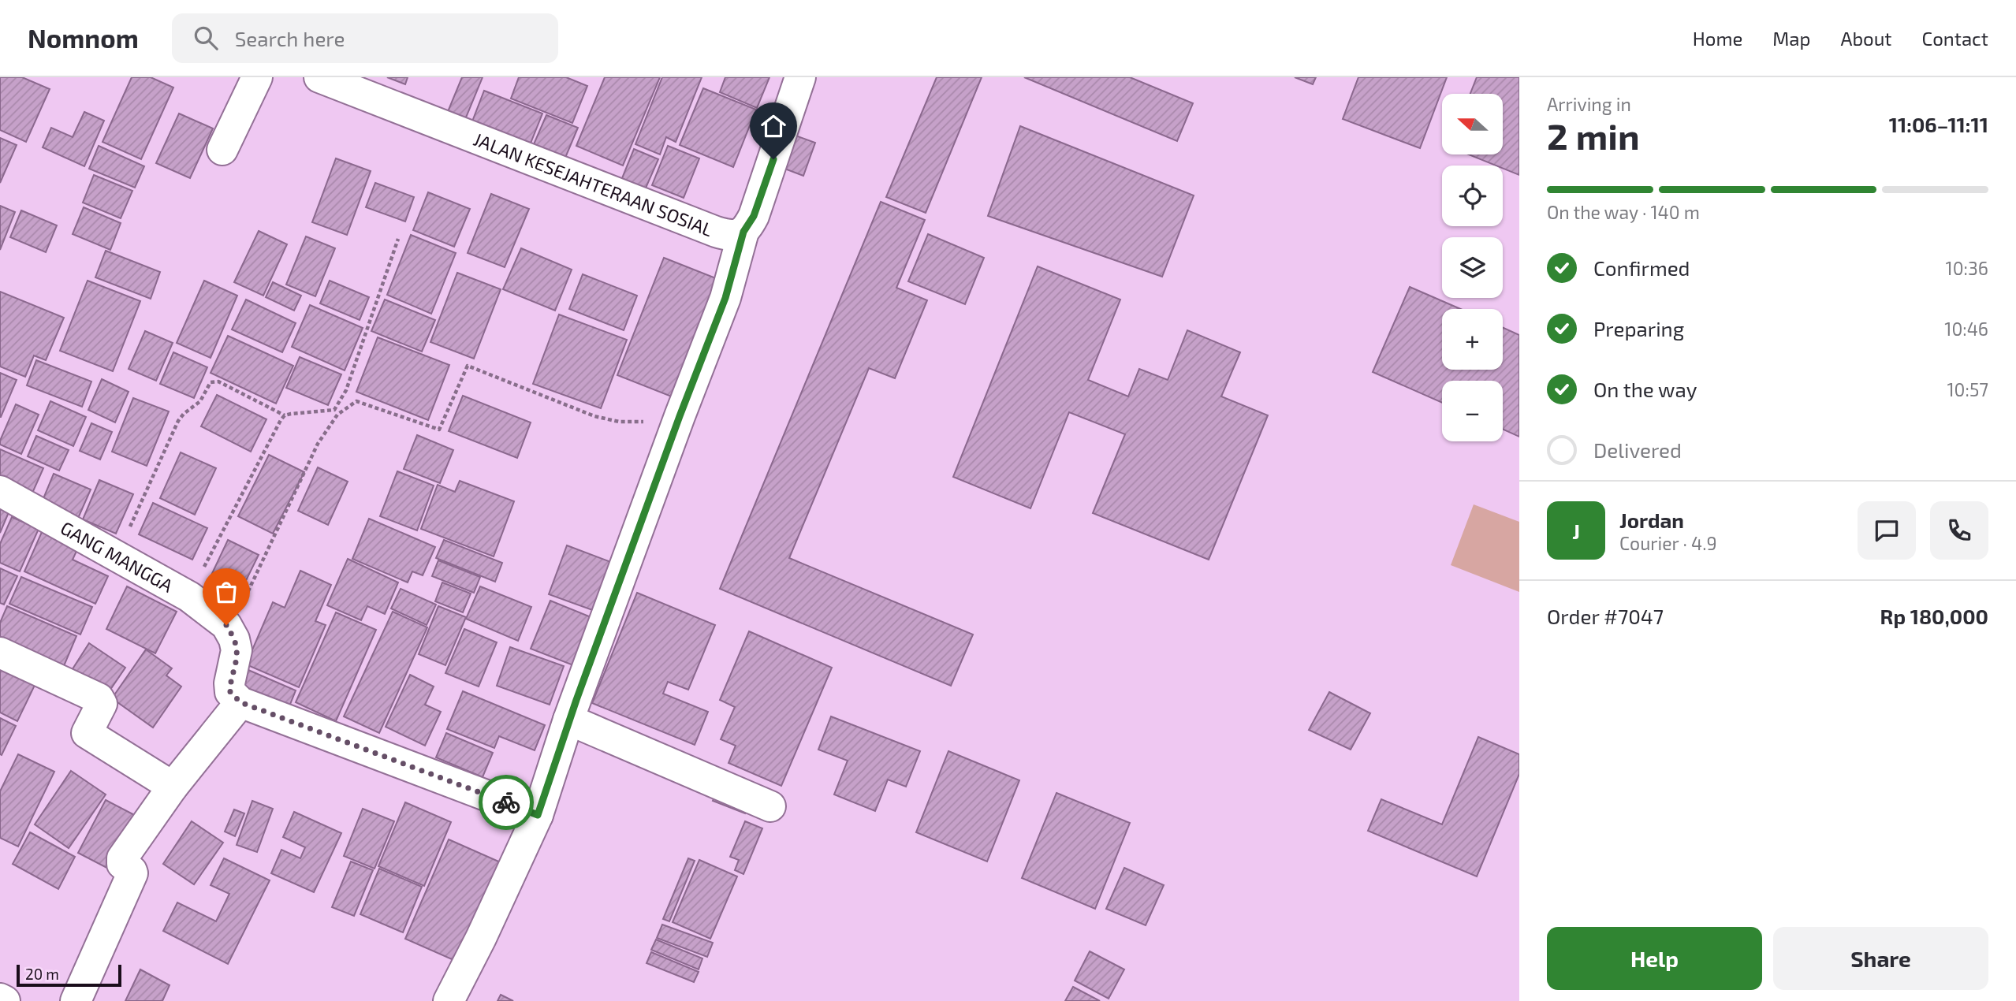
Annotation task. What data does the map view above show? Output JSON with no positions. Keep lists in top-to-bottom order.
{
  "streets": {
    "street": ["JALAN KESEJAHTERAAN SOSIAL", "GANG MANGGA"]
  },
  "scale_bar": "20 m",
  "north": "left",
  "page": {
    "header": "Nomnom",
    "search": "Search here",
    "nav": [
      "Home",
      "Map",
      "About",
      "Contact"
    ],
    "heading": ["2 min", "Arriving in", "11:06–11:11"],
    "panel": [
      "Jordan",
      "Courier · 4.9",
      "Order #7047",
      "Rp 180,000"
    ],
    "map_buttons": ["+", "−"],
    "bar": "On the way · 140 m",
    "list": [
      ["Confirmed", "10:36"],
      ["Preparing", "10:46"],
      ["On the way", "10:57"],
      "Delivered"
    ],
    "round": "J",
    "buttons": ["Help", "Share"],
    "scale": "20 m"
  }
}
